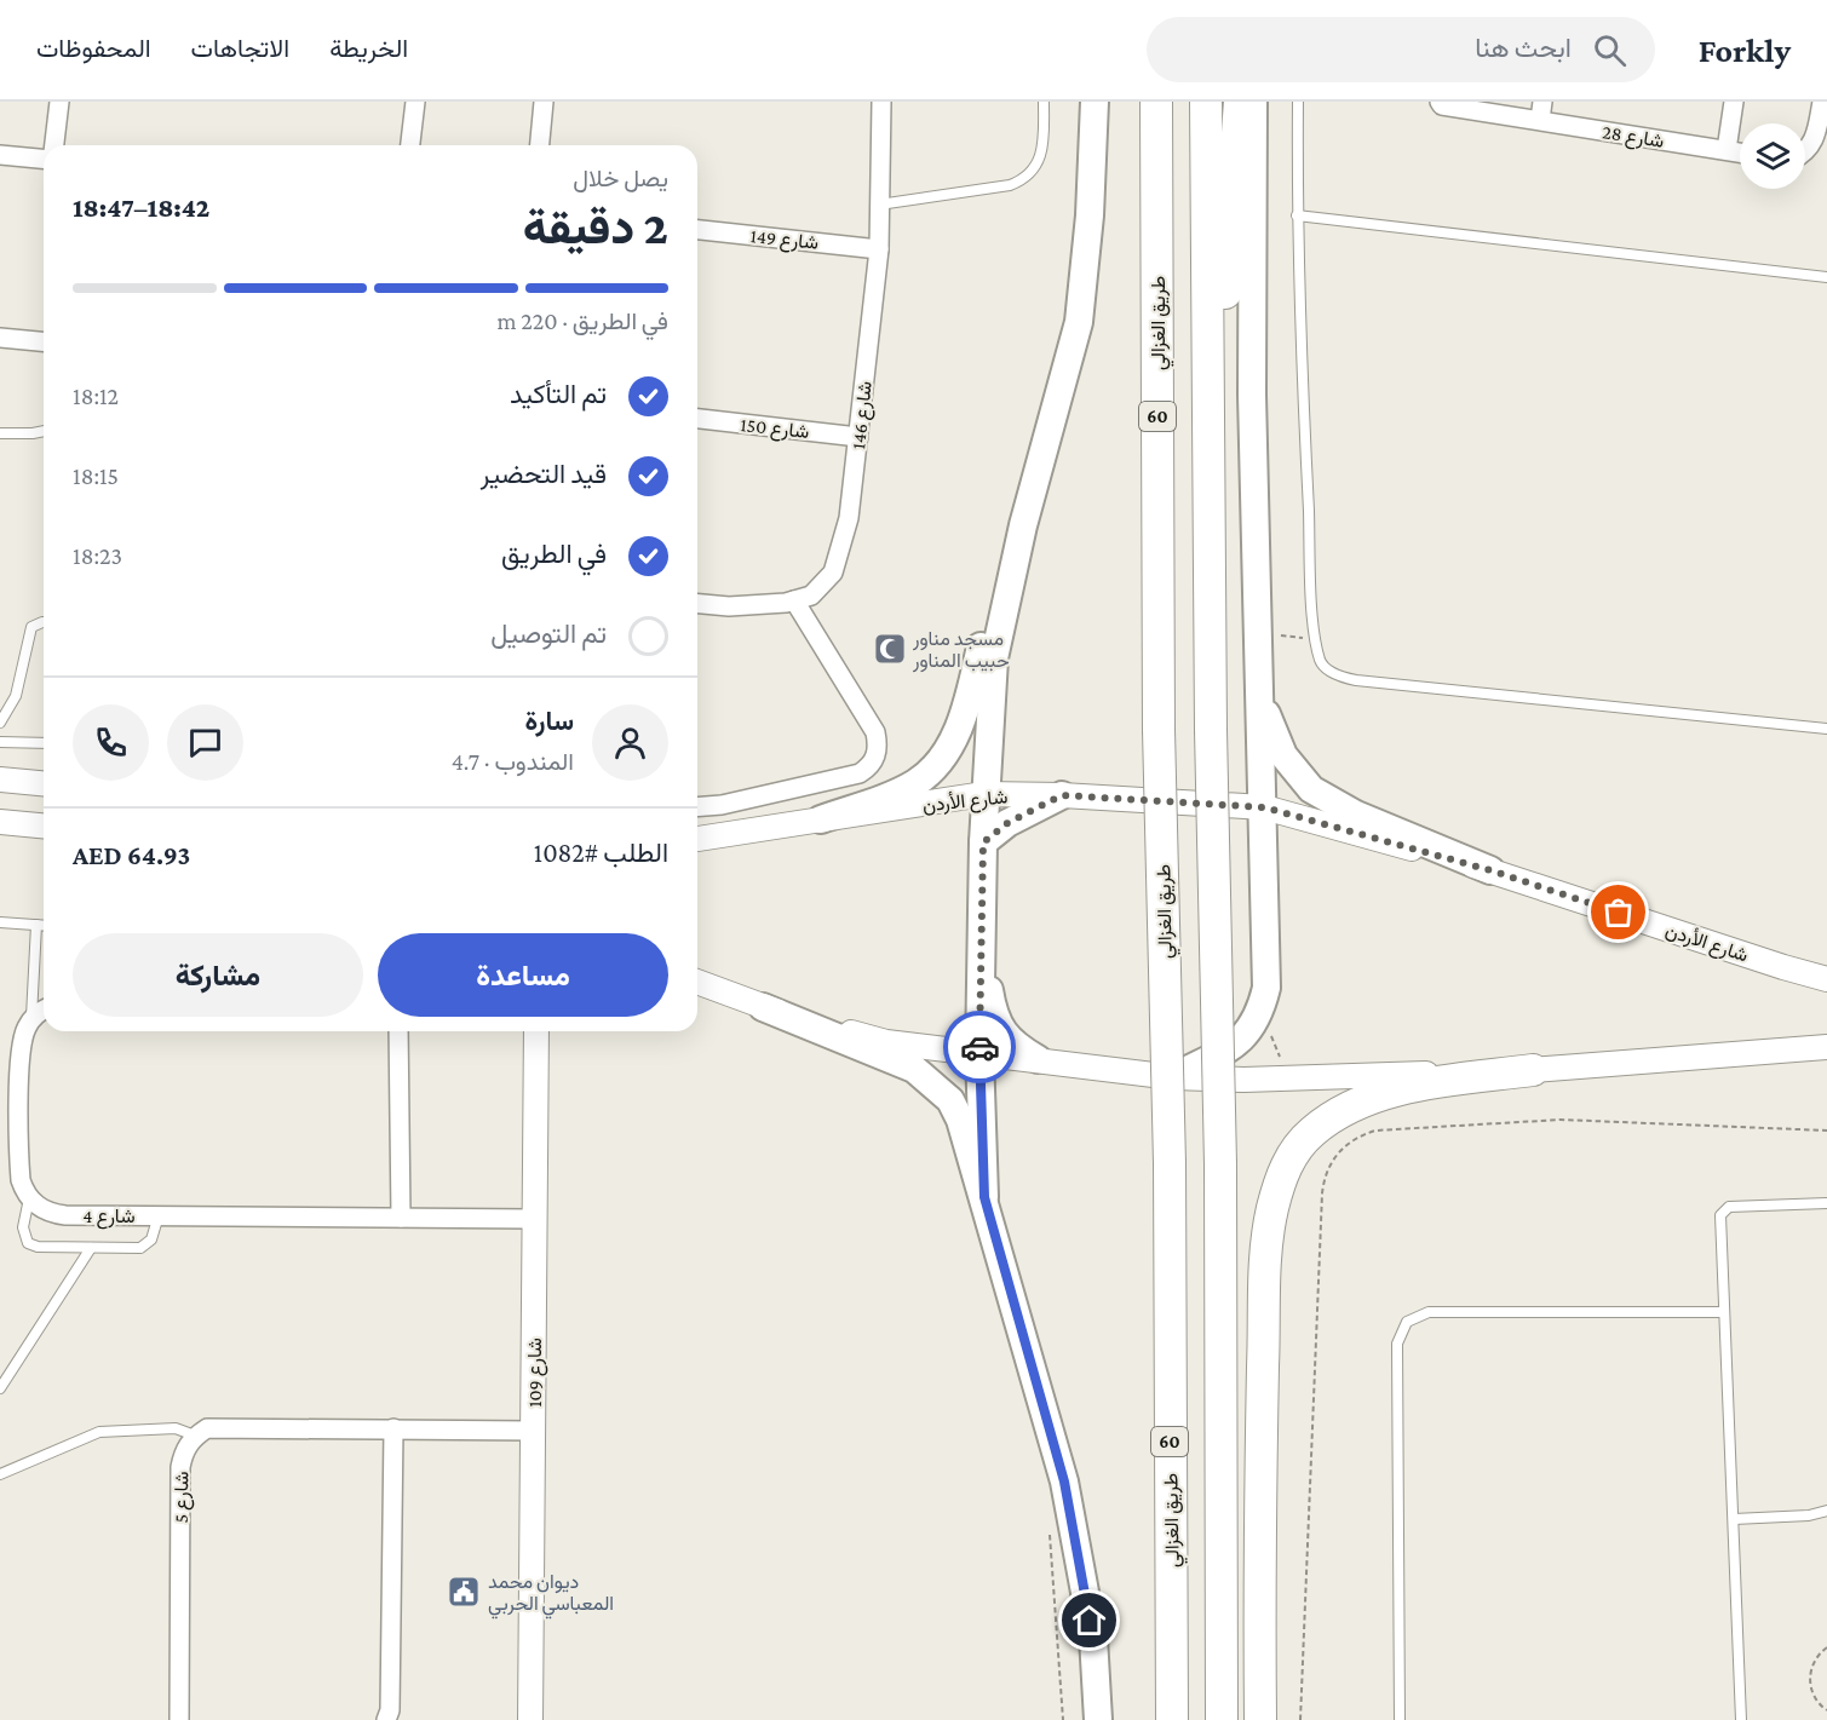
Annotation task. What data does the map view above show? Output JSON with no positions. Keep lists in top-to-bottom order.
{
  "streets": {
    "highway": ["طريق الغزالي", "60"],
    "main road": ["شارع الأردن", "شارع 109"],
    "street": [
      "شارع 28",
      "شارع 149",
      "شارع 146",
      "شارع 150",
      "شارع 4",
      "شارع 5"
    ]
  },
  "crossings": [
    ["شارع 149", "شارع 146"],
    ["شارع 146", "شارع 150"],
    ["شارع 4", "شارع 109"]
  ],
  "places": {
    "mosque": ["مسجد مناور حبيب المناور"],
    "public building": ["ديوان محمد المعباسي الحربي"]
  },
  "page": {
    "header": "Forkly",
    "search": "ابحث هنا",
    "nav": ["الخريطة", "الاتجاهات", "المحفوظات"],
    "heading": ["2 دقيقة", "يصل خلال", "18:42–18:47"],
    "panel": [
      "سارة",
      "المندوب · 4.7",
      "الطلب #1082",
      "AED 64.93"
    ],
    "bar": "في الطريق · 220 m",
    "list": [
      ["تم التأكيد", "18:12"],
      ["قيد التحضير", "18:15"],
      ["في الطريق", "18:23"],
      "تم التوصيل"
    ],
    "buttons": ["مساعدة", "مشاركة"]
  }
}
